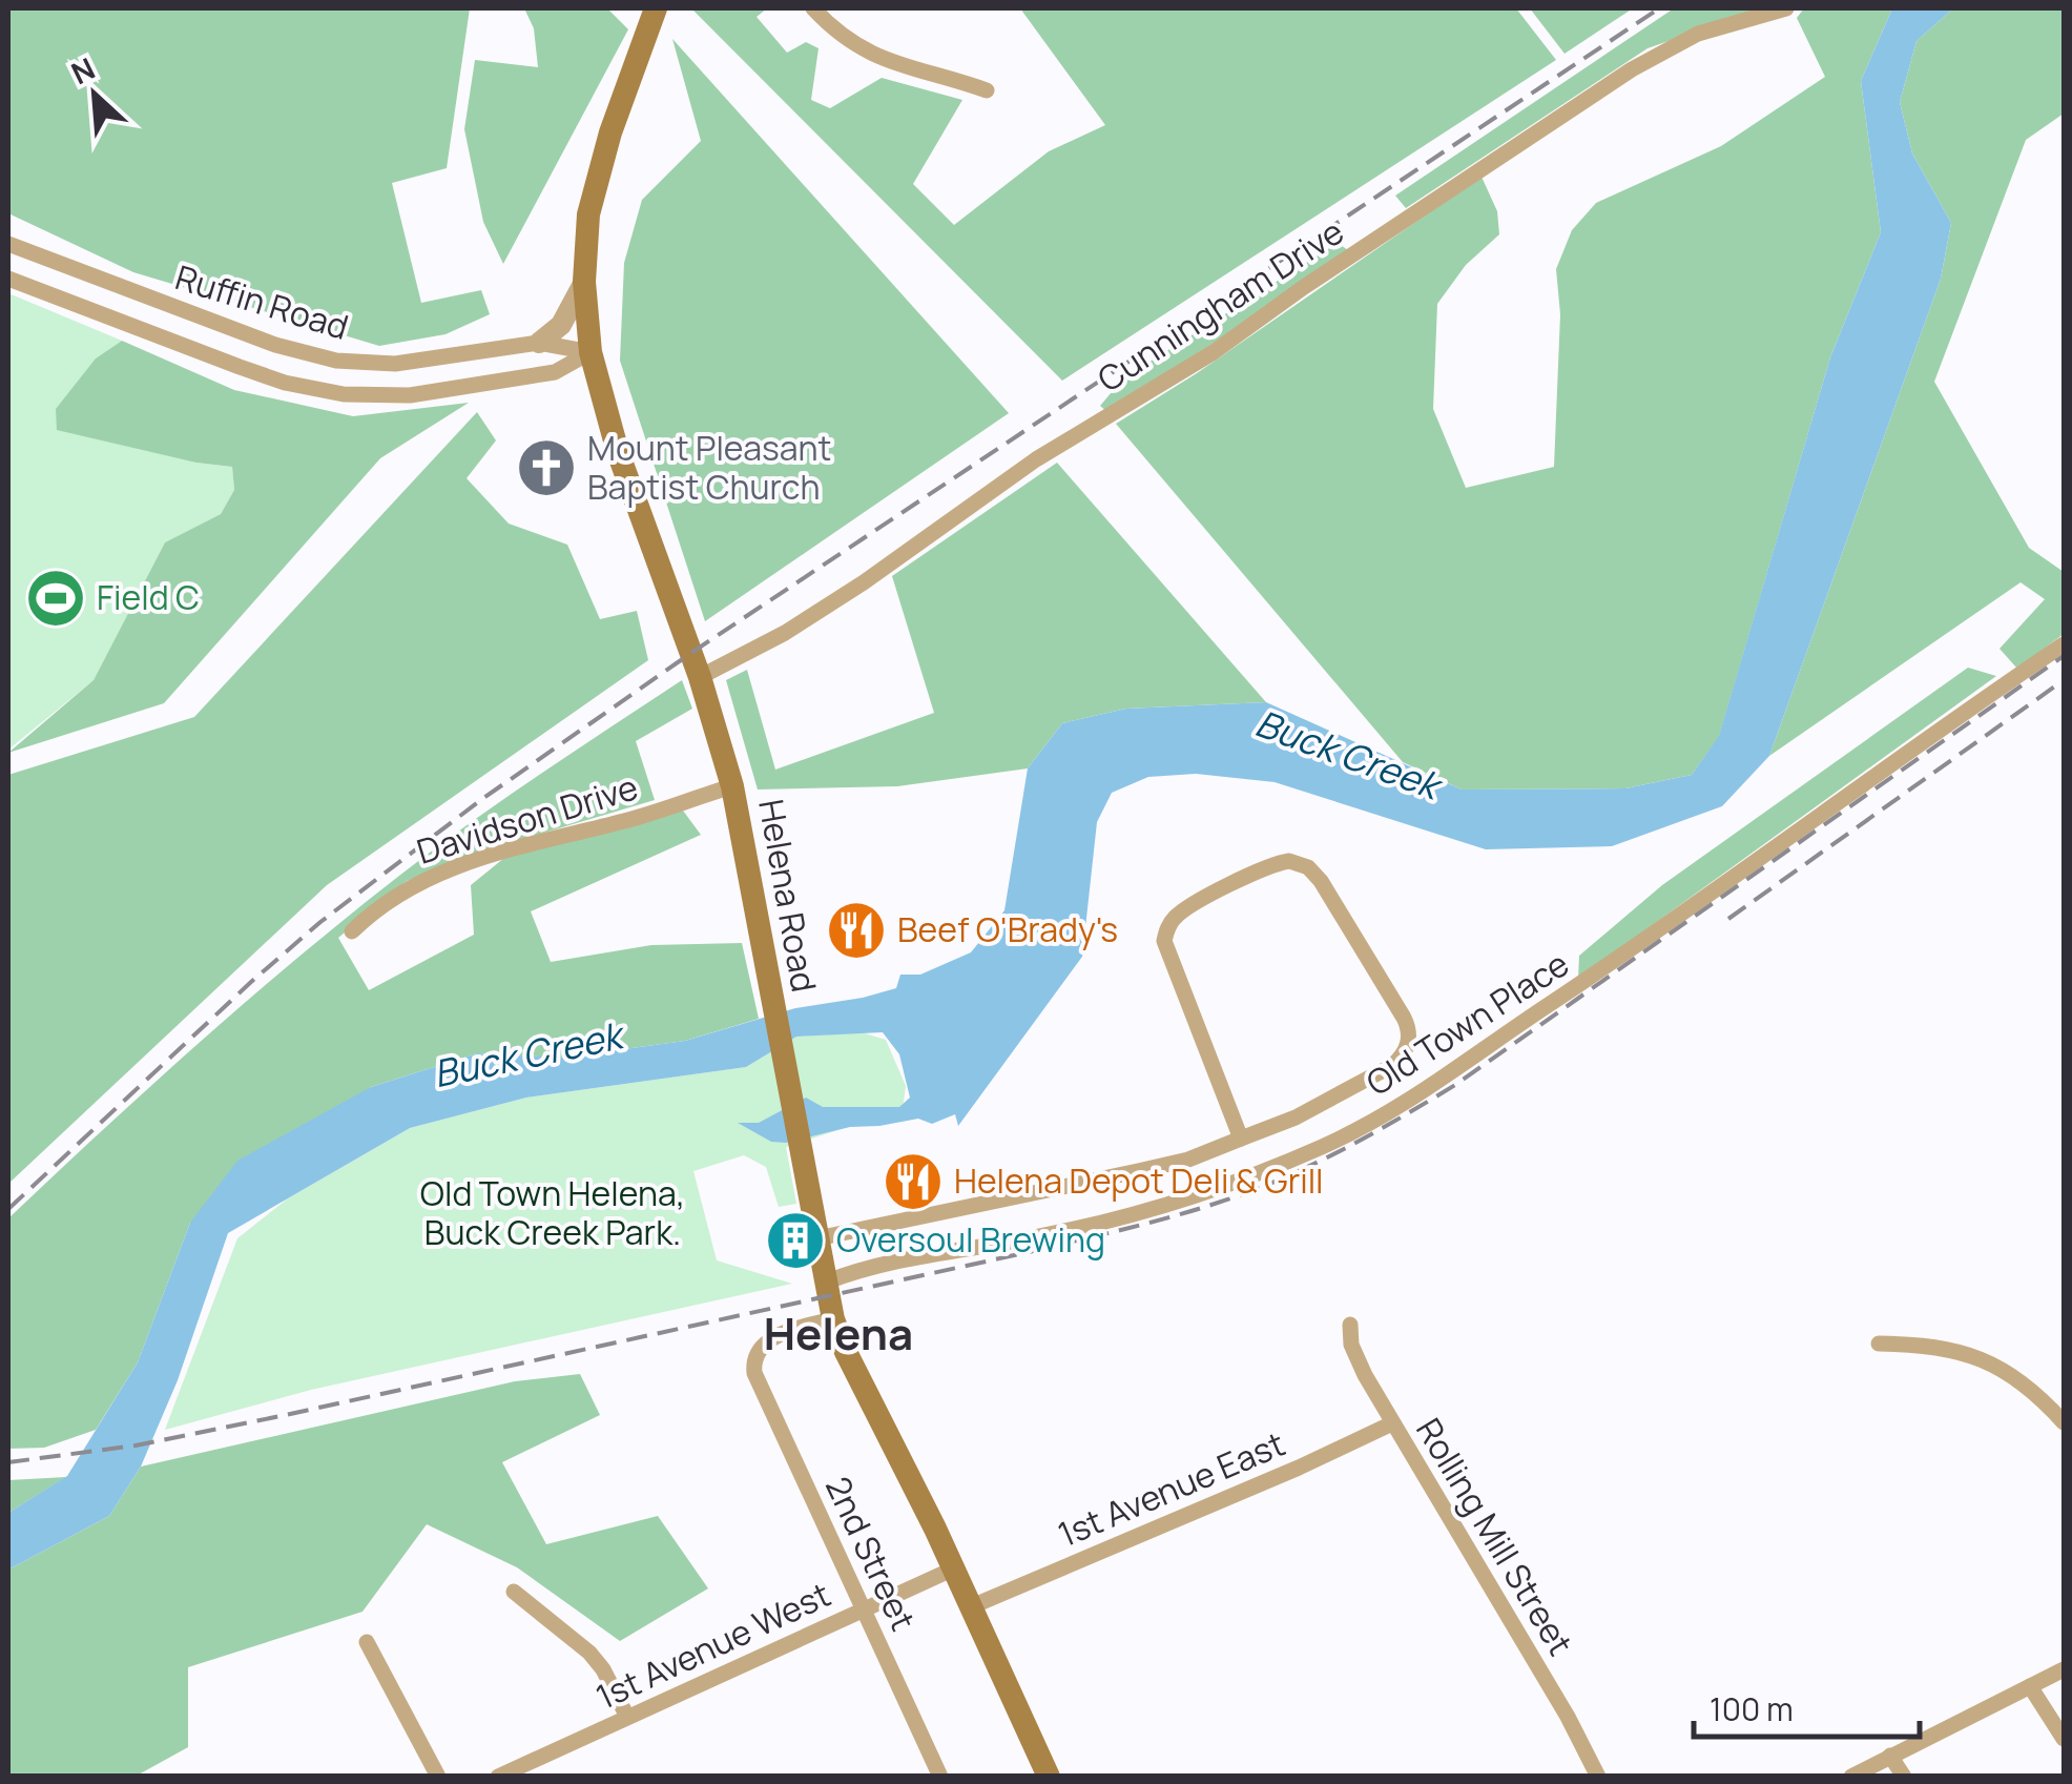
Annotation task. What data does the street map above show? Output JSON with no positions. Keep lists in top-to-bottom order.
{
  "streets": {
    "main road": ["Helena Road"],
    "street": [
      "Ruffin Road",
      "Cunningham Drive",
      "Davidson Drive",
      "Old Town Place",
      "1st Avenue East",
      "Rolling Mill Street",
      "2nd Street",
      "1st Avenue West"
    ]
  },
  "crossings": [
    ["Ruffin Road", "Helena Road"],
    ["Cunningham Drive", "Helena Road"],
    ["Davidson Drive", "Helena Road"],
    ["Helena Road", "Old Town Place"],
    ["Helena Road", "1st Avenue East"],
    ["Helena Road", "2nd Street"],
    ["Helena Road", "1st Avenue West"],
    ["1st Avenue East", "Rolling Mill Street"],
    ["2nd Street", "1st Avenue West"]
  ],
  "districts": ["Helena"],
  "water": ["Buck Creek"],
  "parks": ["Old Town Helena, Buck Creek Park."],
  "places": {
    "church": ["Mount Pleasant Baptist Church"],
    "sports": ["Field C"],
    "restaurant": ["Beef O'Brady's", "Helena Depot Deli & Grill"],
    "building": ["Oversoul Brewing"]
  },
  "scale_bar": "100 m",
  "north": "top left"
}
